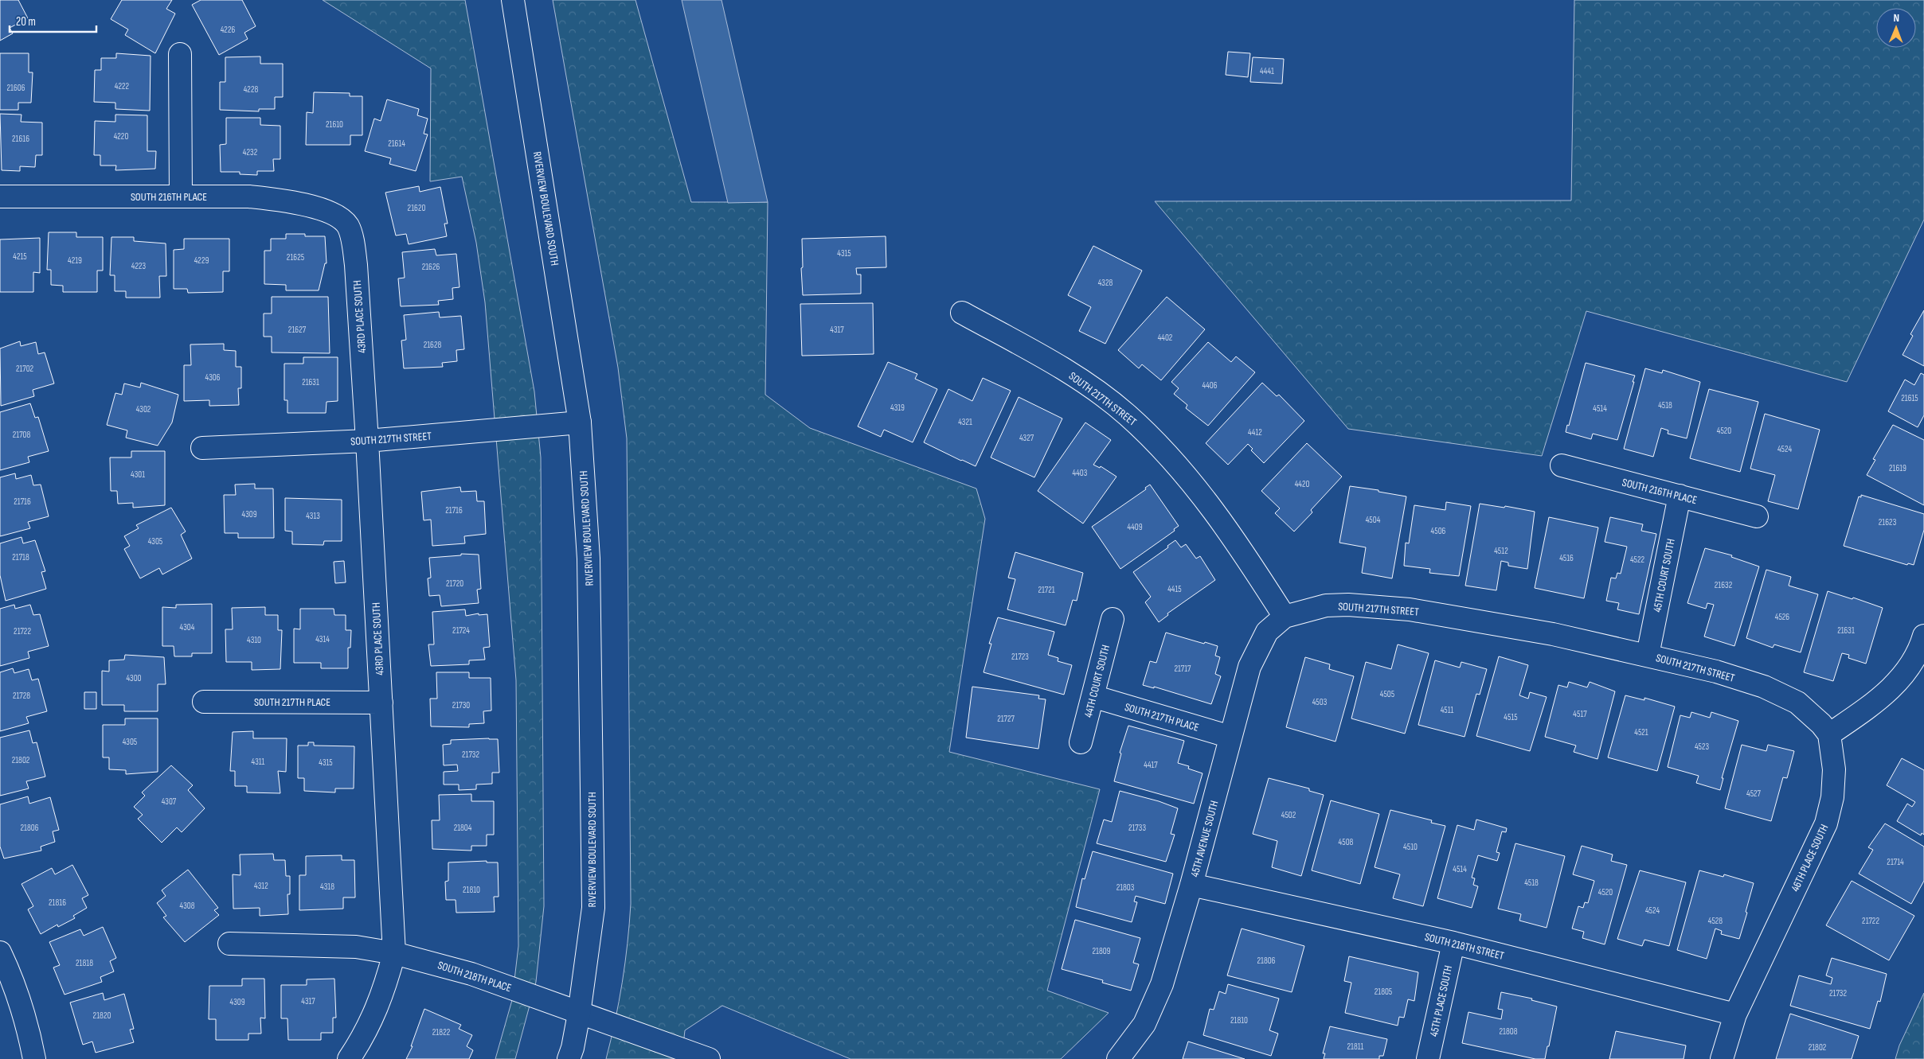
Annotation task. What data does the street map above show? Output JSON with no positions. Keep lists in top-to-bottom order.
{
  "streets": {
    "street": [
      "SOUTH 216TH PLACE",
      "RIVERVIEW BOULEVARD SOUTH",
      "43RD PLACE SOUTH",
      "SOUTH 217TH STREET",
      "45TH COURT SOUTH",
      "44TH COURT SOUTH",
      "SOUTH 217TH PLACE",
      "45TH AVENUE SOUTH",
      "46TH PLACE SOUTH",
      "SOUTH 218TH STREET",
      "SOUTH 218TH PLACE",
      "45TH PLACE SOUTH"
    ]
  },
  "crossings": [
    ["SOUTH 216TH PLACE", "43RD PLACE SOUTH"],
    ["SOUTH 216TH PLACE", "45TH COURT SOUTH"],
    ["RIVERVIEW BOULEVARD SOUTH", "SOUTH 217TH STREET"],
    ["RIVERVIEW BOULEVARD SOUTH", "SOUTH 218TH PLACE"],
    ["43RD PLACE SOUTH", "SOUTH 217TH STREET"],
    ["43RD PLACE SOUTH", "SOUTH 217TH PLACE"],
    ["43RD PLACE SOUTH", "SOUTH 218TH PLACE"],
    ["SOUTH 217TH STREET", "45TH COURT SOUTH"],
    ["SOUTH 217TH STREET", "45TH AVENUE SOUTH"],
    ["SOUTH 217TH STREET", "46TH PLACE SOUTH"],
    ["44TH COURT SOUTH", "SOUTH 217TH PLACE"],
    ["SOUTH 217TH PLACE", "45TH AVENUE SOUTH"],
    ["45TH AVENUE SOUTH", "SOUTH 218TH STREET"],
    ["46TH PLACE SOUTH", "SOUTH 218TH STREET"],
    ["SOUTH 218TH STREET", "45TH PLACE SOUTH"]
  ],
  "house_numbers": [
    "4226",
    "4441",
    "4222",
    "21606",
    "4228",
    "21610",
    "4220",
    "21616",
    "21614",
    "4232",
    "21620",
    "4315",
    "4215",
    "21625",
    "4219",
    "4229",
    "4223",
    "21626",
    "4328",
    "21627",
    "4317",
    "4402",
    "21628",
    "21702",
    "4306",
    "21631",
    "4406",
    "21615",
    "4518",
    "4319",
    "4514",
    "4302",
    "4321",
    "4520",
    "4412",
    "21708",
    "4327",
    "4524",
    "21619",
    "4403",
    "4301",
    "4420",
    "21716",
    "21716",
    "4309",
    "4313",
    "4504",
    "21623",
    "4409",
    "4506",
    "4305",
    "4512",
    "21718",
    "4516",
    "4522",
    "21720",
    "21632",
    "4415",
    "21721",
    "4526",
    "4304",
    "21724",
    "21631",
    "21722",
    "4314",
    "4310",
    "21723",
    "21717",
    "4300",
    "4505",
    "21728",
    "4503",
    "21730",
    "4511",
    "4517",
    "4515",
    "21727",
    "4521",
    "4305",
    "4523",
    "21732",
    "21802",
    "4311",
    "4315",
    "4417",
    "4527",
    "4307",
    "4502",
    "21806",
    "21804",
    "21733",
    "4508",
    "4510",
    "21714",
    "4514",
    "4518",
    "4312",
    "4318",
    "21803",
    "21810",
    "4520",
    "21816",
    "4308",
    "4524",
    "4528",
    "21722",
    "21809",
    "21806",
    "21818",
    "21805",
    "21732",
    "4317",
    "4309",
    "21820",
    "21810",
    "21808",
    "21822",
    "21811",
    "21802"
  ],
  "scale_bar": "20 m",
  "north": "top"
}
